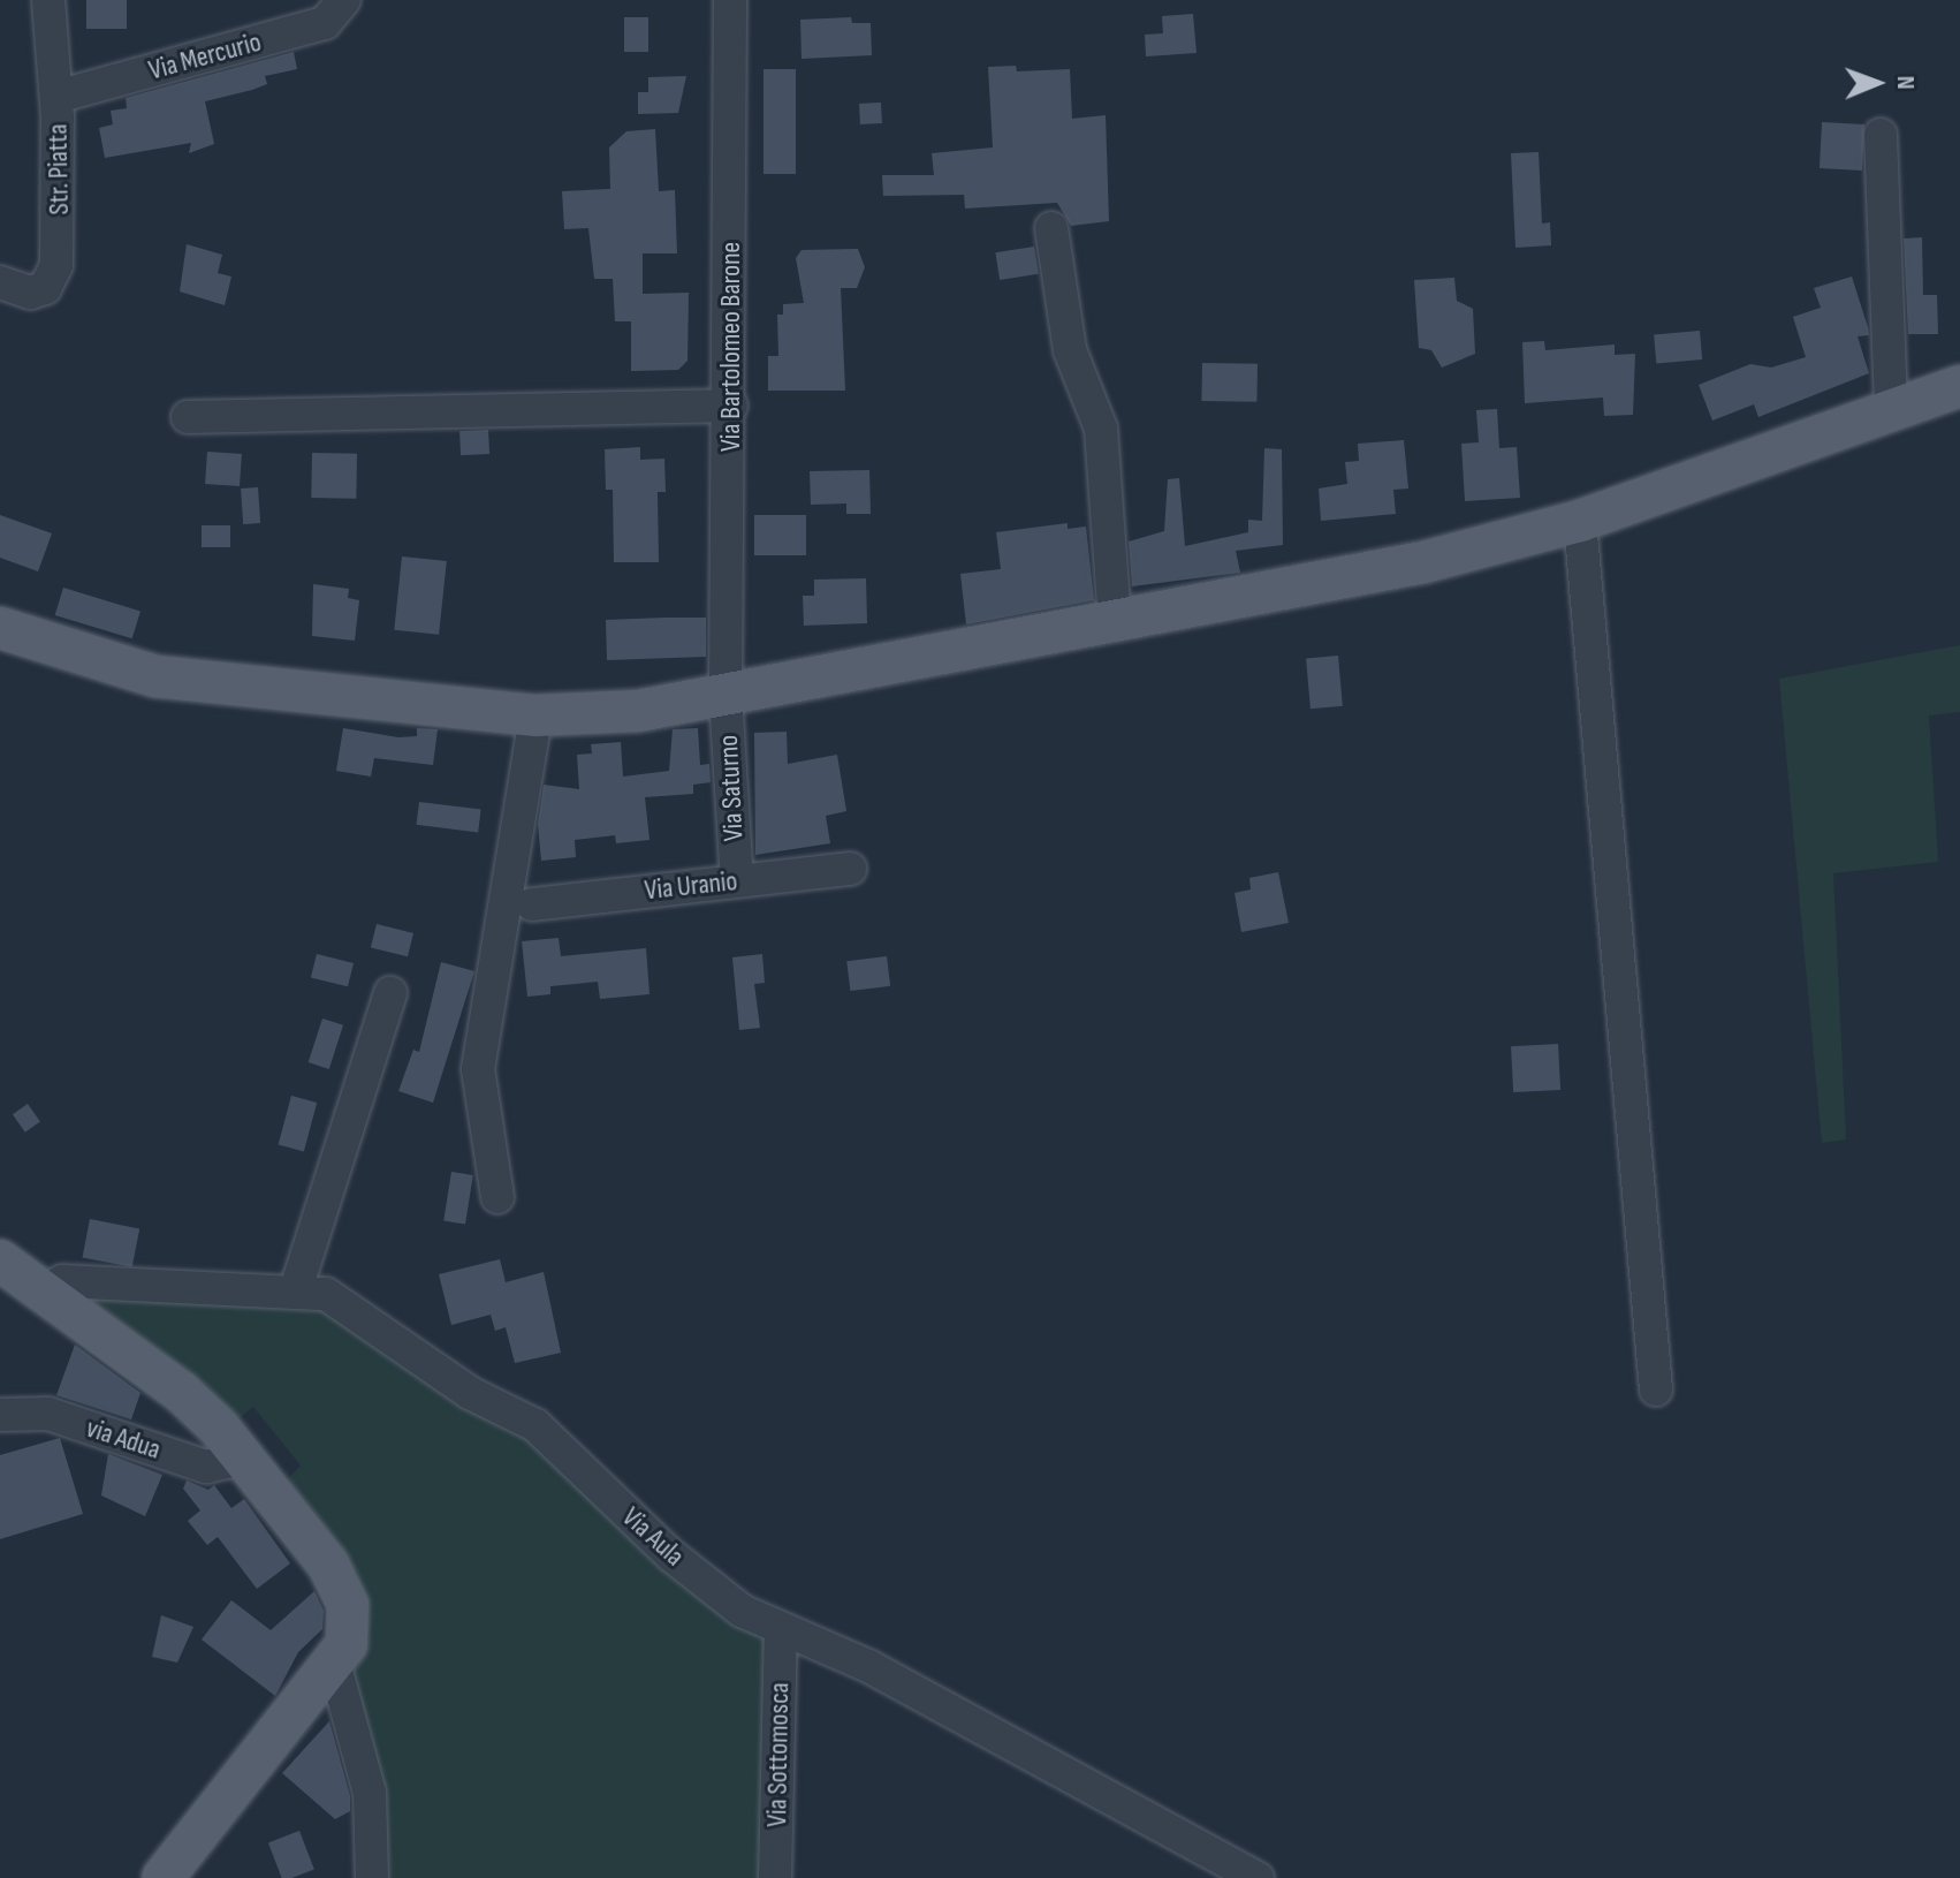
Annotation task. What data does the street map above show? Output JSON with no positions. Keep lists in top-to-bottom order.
{
  "streets": {
    "street": [
      "Via Mercurio",
      "Str. Piatta",
      "Via Bartolomeo Barone",
      "Via Saturno",
      "Via Uranio",
      "via Adua",
      "Via Aula",
      "Via Sottomosca"
    ]
  },
  "crossings": [
    ["Via Mercurio", "Str. Piatta"],
    ["Via Bartolomeo Barone", "Via Saturno"],
    ["Via Saturno", "Via Uranio"],
    ["Via Aula", "Via Sottomosca"]
  ],
  "north": "right"
}
